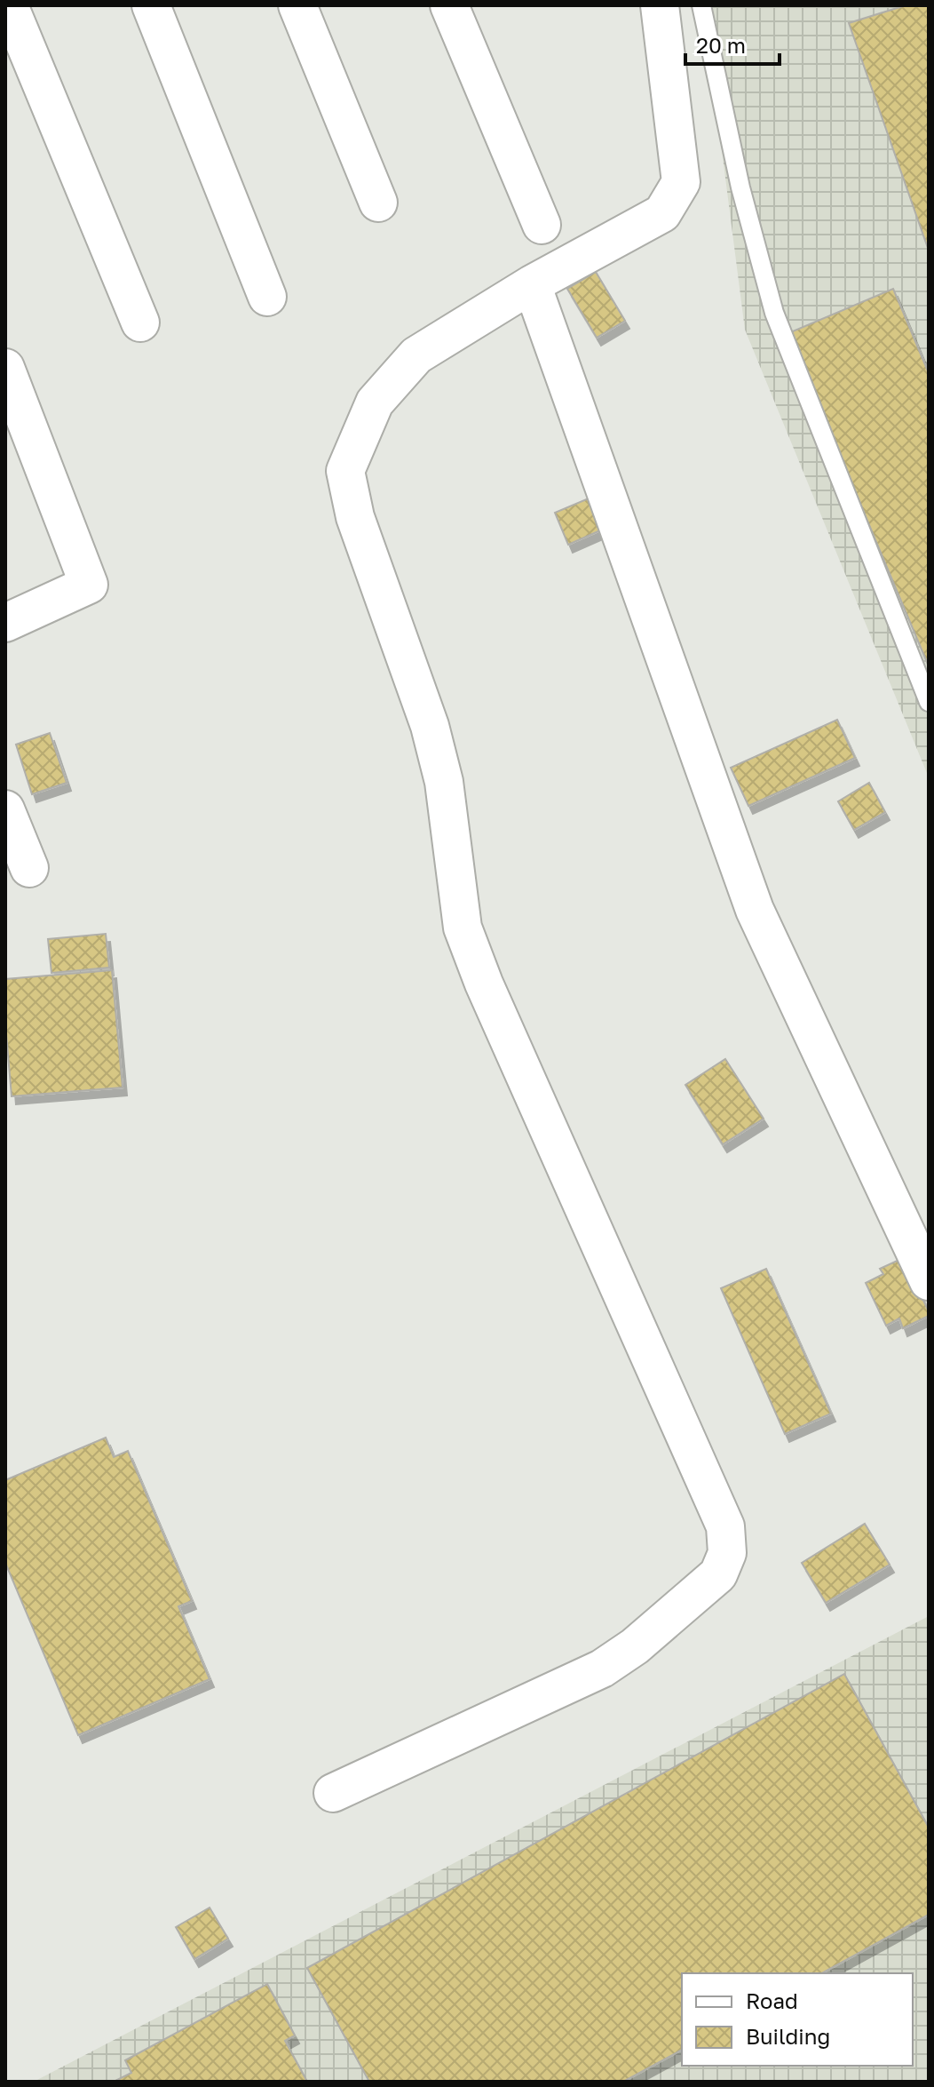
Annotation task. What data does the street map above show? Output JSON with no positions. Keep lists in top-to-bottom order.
{
  "legend": ["Road", "Building"],
  "scale_bar": "20 m"
}
